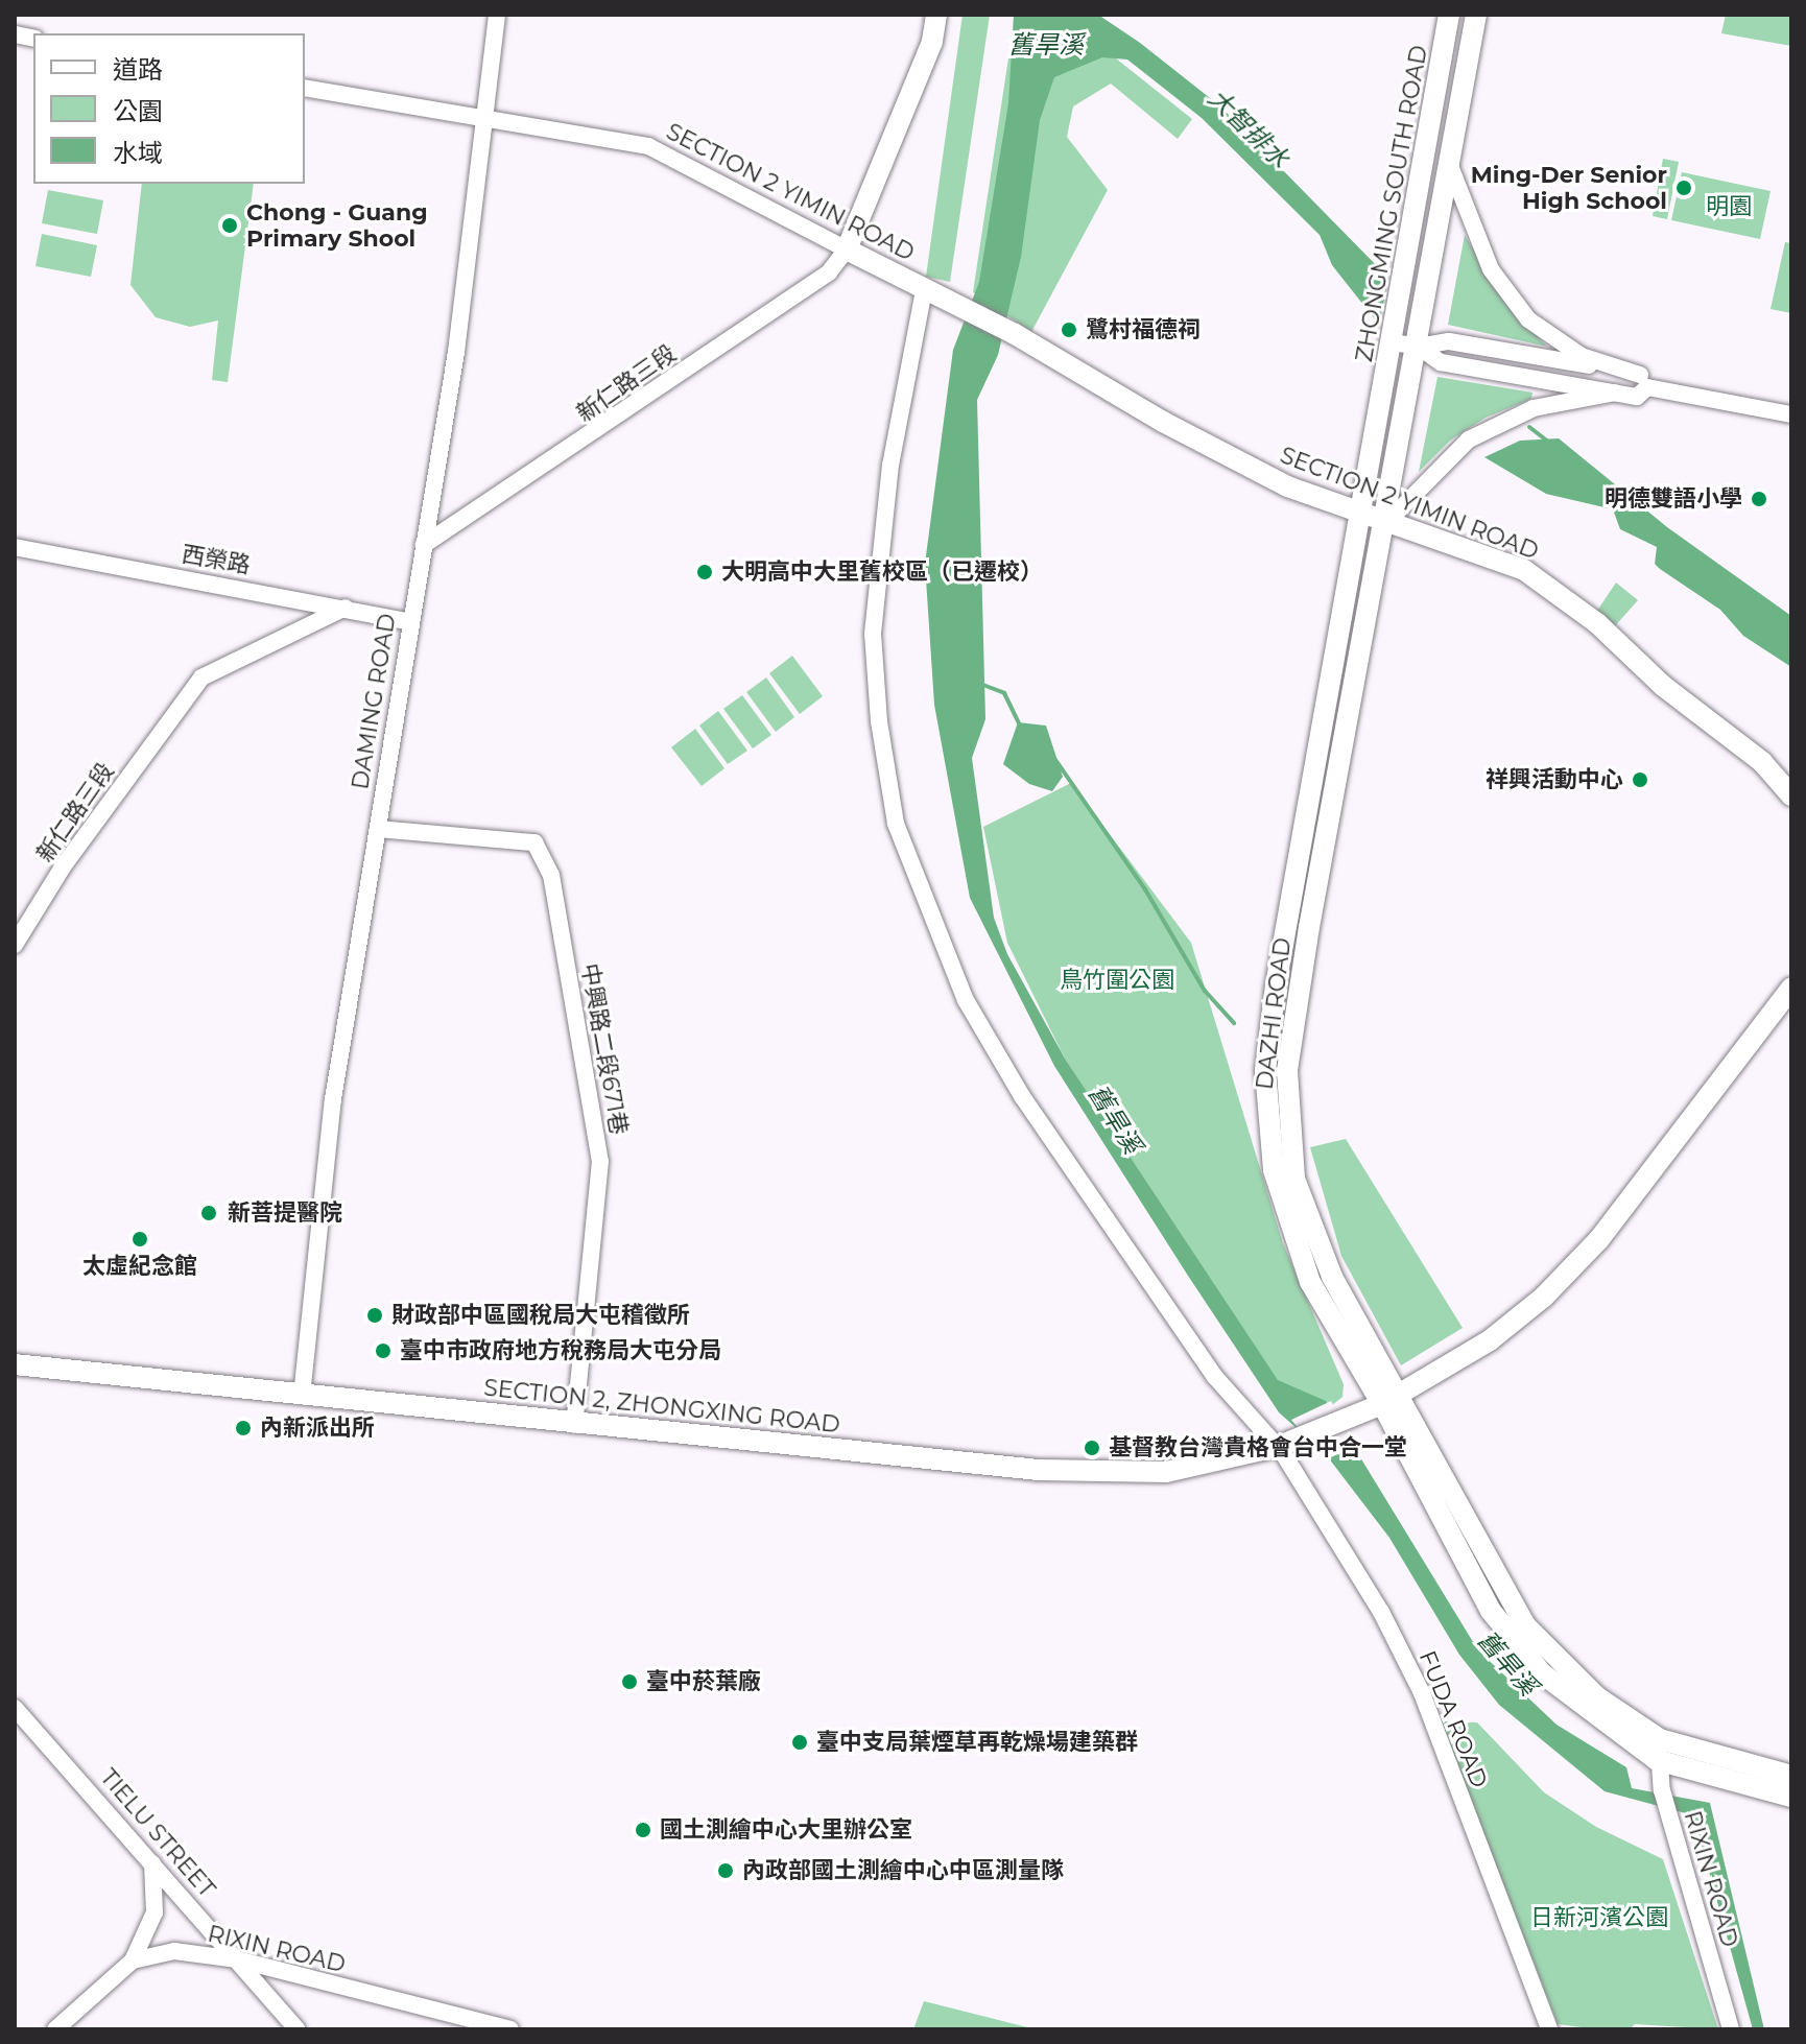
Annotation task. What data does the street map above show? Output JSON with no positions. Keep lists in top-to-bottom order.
{
  "streets": {
    "street": [
      "SECTION 2 YIMIN ROAD",
      "ZHONGMING SOUTH ROAD",
      "新仁路三段",
      "西榮路",
      "DAMING ROAD",
      "DAZHI ROAD",
      "中興路二段671巷",
      "SECTION 2, ZHONGXING ROAD",
      "FUDA ROAD",
      "TIELU STREET",
      "RIXIN ROAD"
    ]
  },
  "crossings": [
    ["SECTION 2 YIMIN ROAD", "新仁路三段"],
    ["SECTION 2 YIMIN ROAD", "DAMING ROAD"],
    ["SECTION 2 YIMIN ROAD", "DAZHI ROAD"],
    ["SECTION 2 YIMIN ROAD", "FUDA ROAD"],
    ["ZHONGMING SOUTH ROAD", "DAZHI ROAD"],
    ["新仁路三段", "西榮路"],
    ["新仁路三段", "DAMING ROAD"],
    ["西榮路", "DAMING ROAD"],
    ["DAMING ROAD", "中興路二段671巷"],
    ["DAMING ROAD", "SECTION 2, ZHONGXING ROAD"],
    ["DAZHI ROAD", "SECTION 2, ZHONGXING ROAD"],
    ["DAZHI ROAD", "RIXIN ROAD"],
    ["中興路二段671巷", "SECTION 2, ZHONGXING ROAD"],
    ["SECTION 2, ZHONGXING ROAD", "FUDA ROAD"],
    ["TIELU STREET", "RIXIN ROAD"]
  ],
  "water": ["舊旱溪", "大智排水"],
  "parks": ["明園", "鳥竹圍公園", "日新河濱公園"],
  "places": [
    "Ming-Der Senior High School",
    "Chong - Guang Primary Shool",
    "鷺村福德祠",
    "明德雙語小學",
    "大明高中大里舊校區（已遷校）",
    "祥興活動中心",
    "新菩提醫院",
    "太虛紀念館",
    "財政部中區國稅局大屯稽徵所",
    "臺中市政府地方稅務局大屯分局",
    "內新派出所",
    "基督教台灣貴格會台中合一堂",
    "臺中菸葉廠",
    "臺中支局葉煙草再乾燥場建築群",
    "國土測繪中心大里辦公室",
    "內政部國土測繪中心中區測量隊"
  ],
  "legend": ["道路", "公園", "水域"]
}
